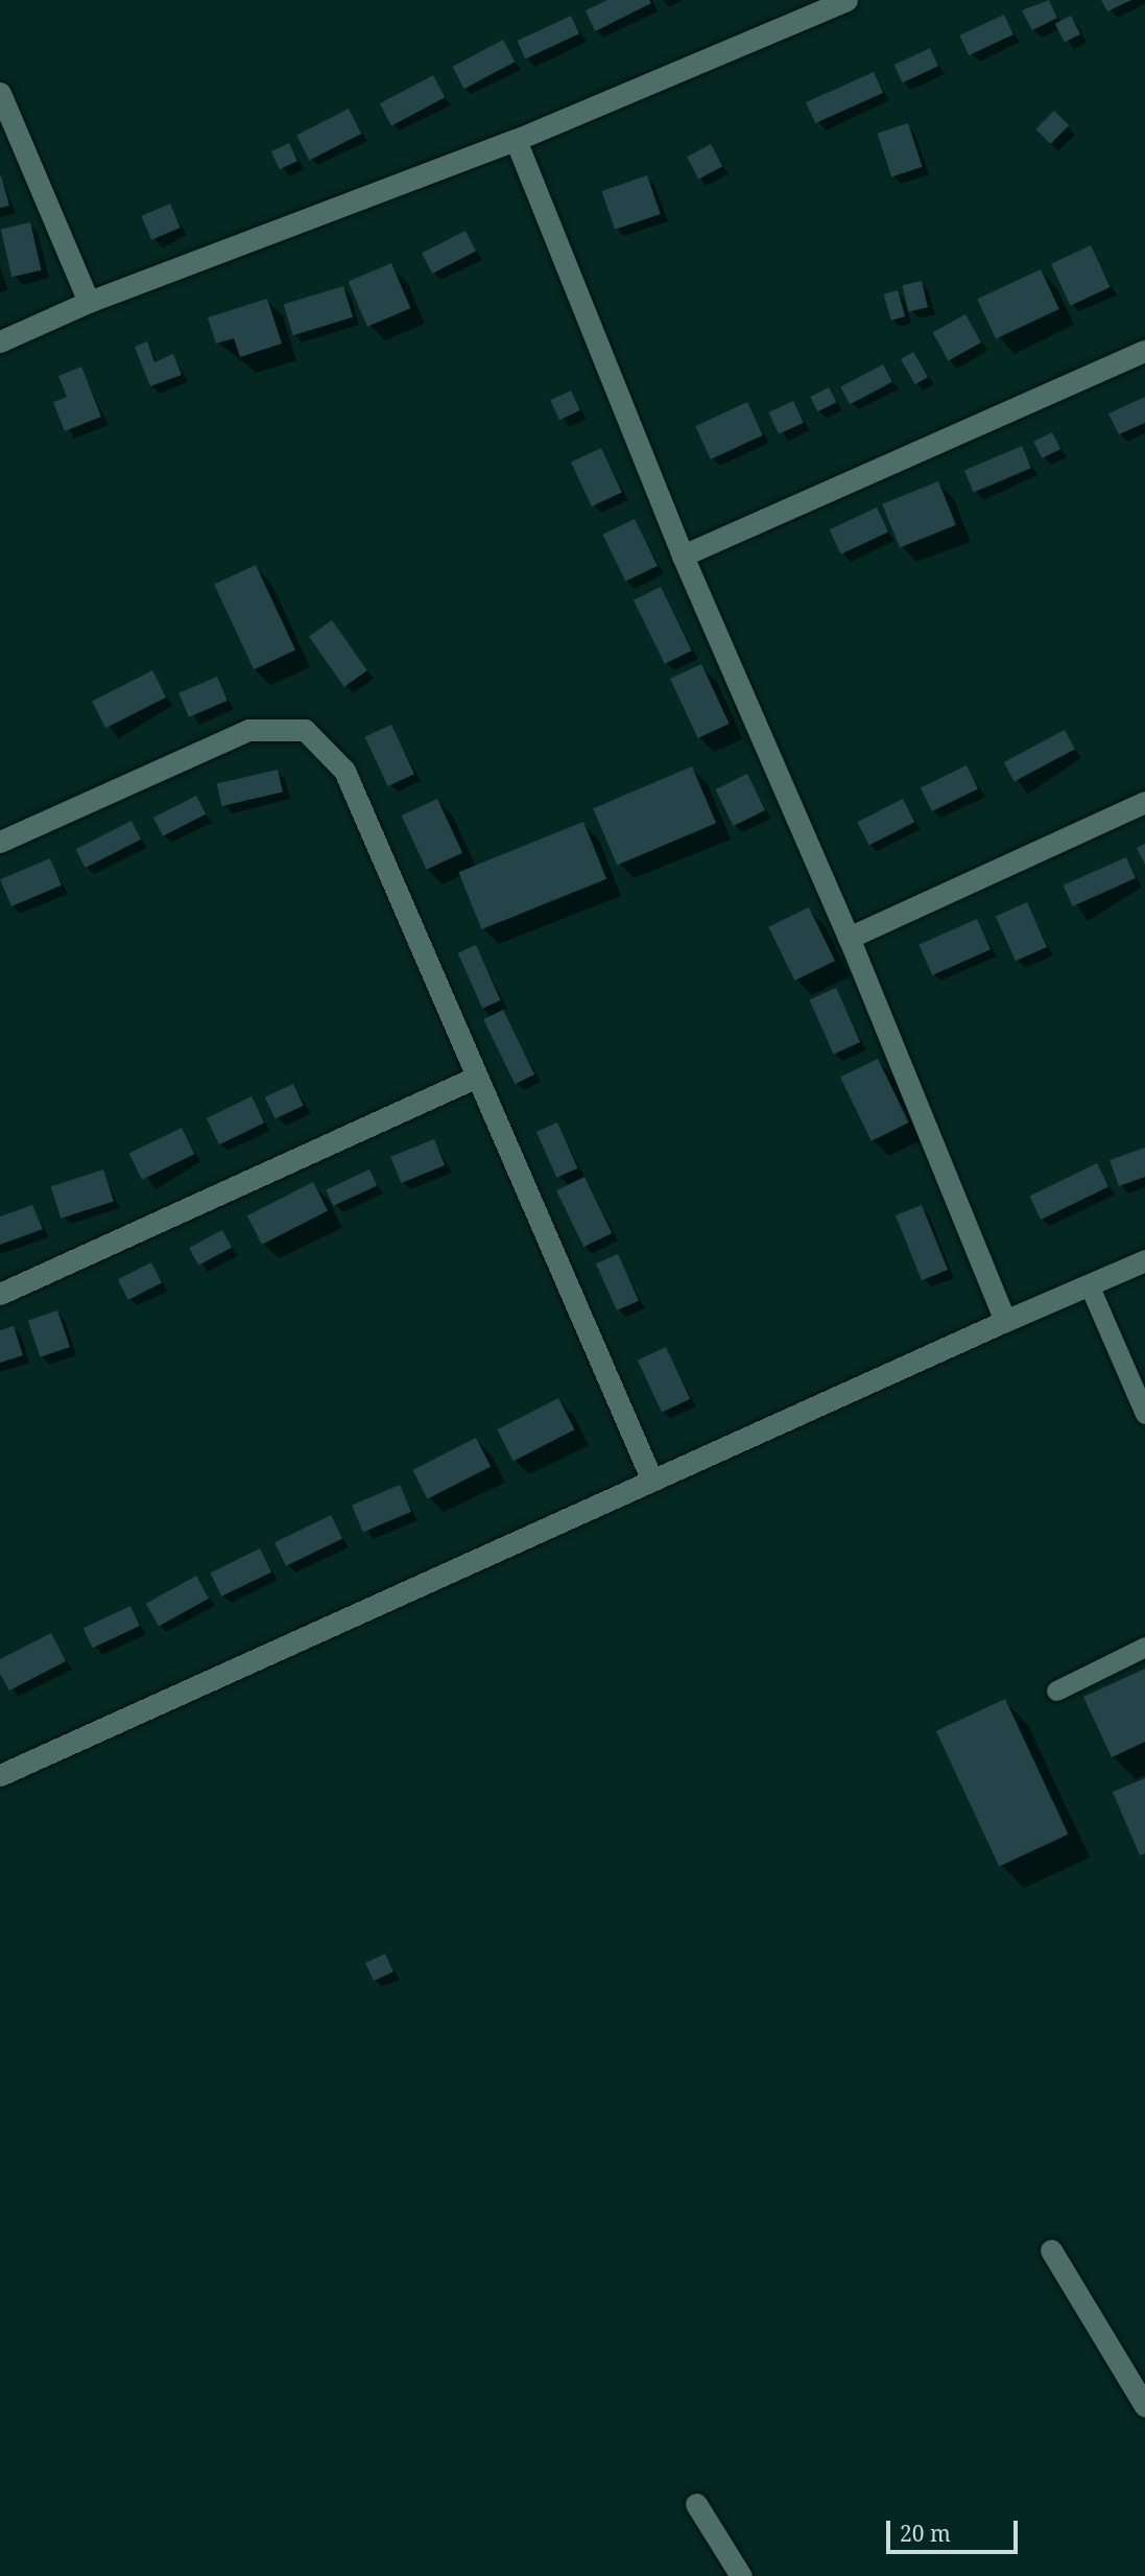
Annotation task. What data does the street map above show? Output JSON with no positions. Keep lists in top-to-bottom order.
{
  "scale_bar": "20 m"
}
